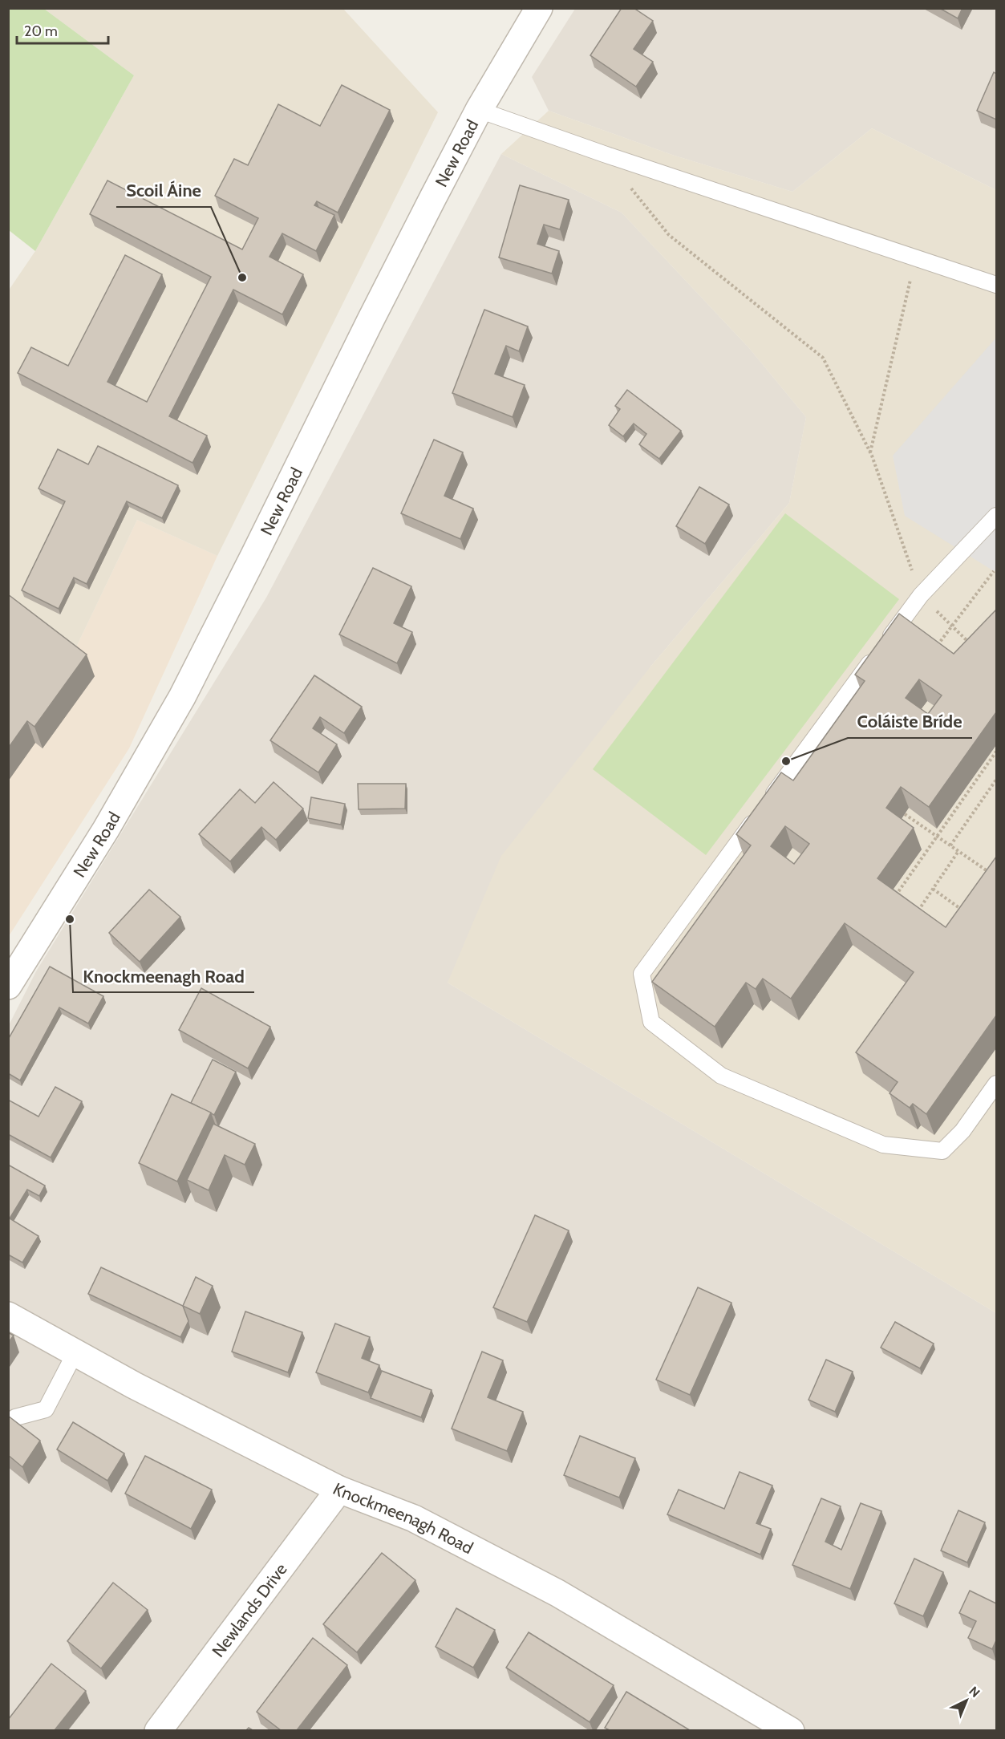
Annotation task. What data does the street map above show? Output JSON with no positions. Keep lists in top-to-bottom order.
{
  "streets": {
    "street": ["New Road", "Knockmeenagh Road", "Newlands Drive"]
  },
  "crossings": [
    ["Knockmeenagh Road", "Newlands Drive"]
  ],
  "places": ["Scoil Áine", "Coláiste Bríde", "Knockmeenagh Road"],
  "scale_bar": "20 m",
  "north": "top right"
}
